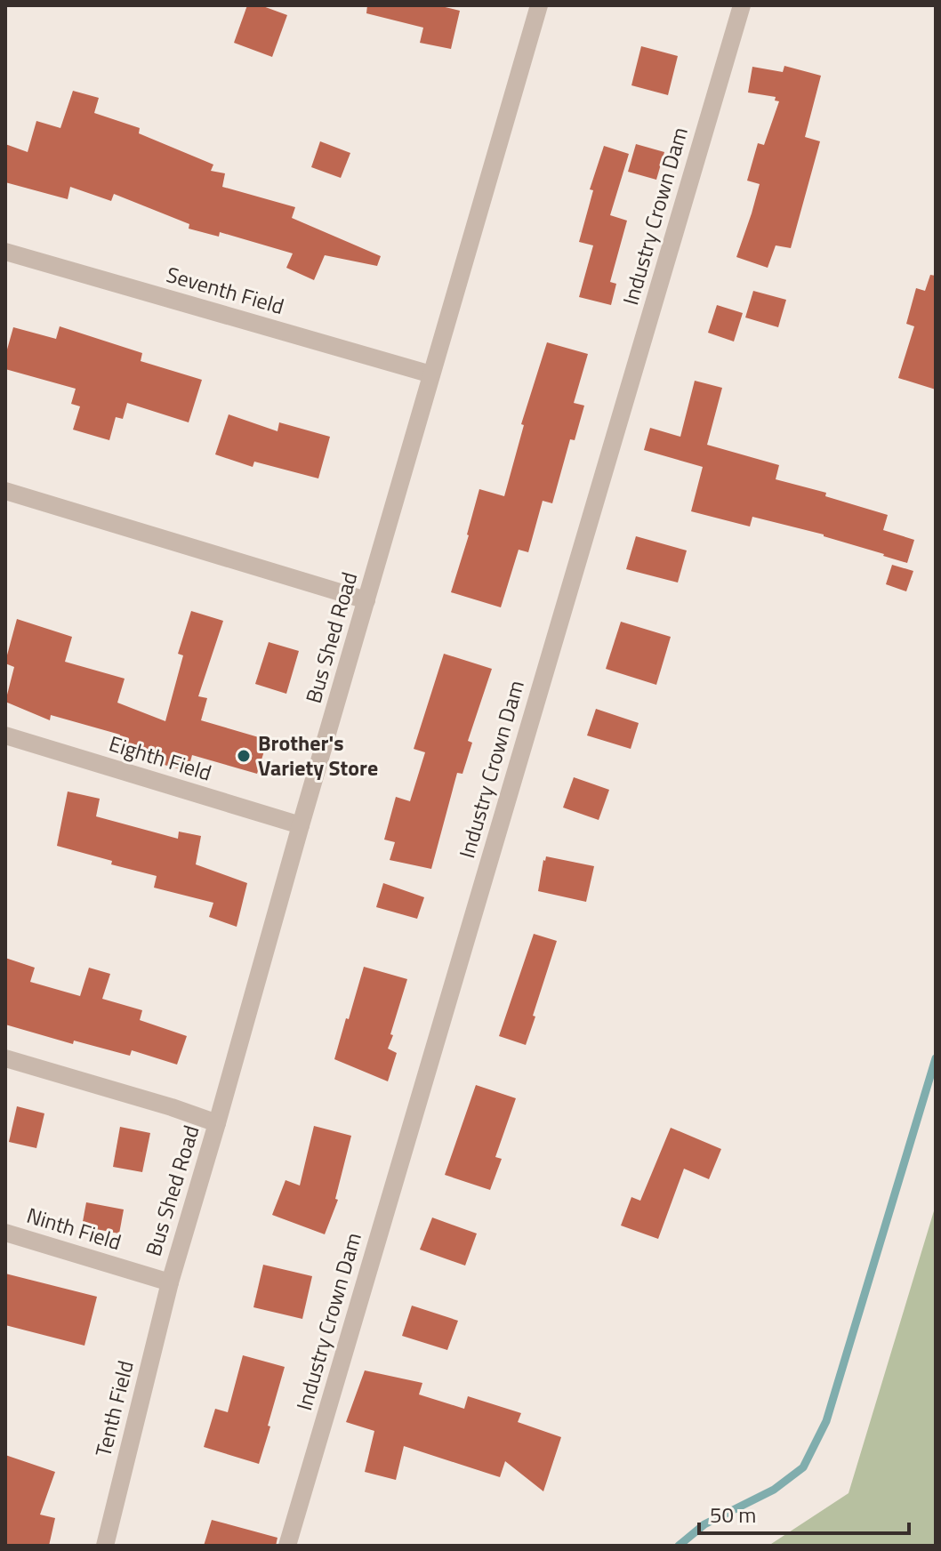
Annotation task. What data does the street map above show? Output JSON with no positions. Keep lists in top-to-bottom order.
{
  "streets": {
    "street": [
      "Industry Crown Dam",
      "Seventh Field",
      "Bus Shed Road",
      "Eighth Field",
      "Ninth Field",
      "Tenth Field"
    ]
  },
  "crossings": [
    ["Seventh Field", "Bus Shed Road"],
    ["Bus Shed Road", "Eighth Field"],
    ["Bus Shed Road", "Ninth Field"],
    ["Bus Shed Road", "Tenth Field"],
    ["Ninth Field", "Tenth Field"]
  ],
  "places": ["Brother's Variety Store"],
  "scale_bar": "50 m"
}
